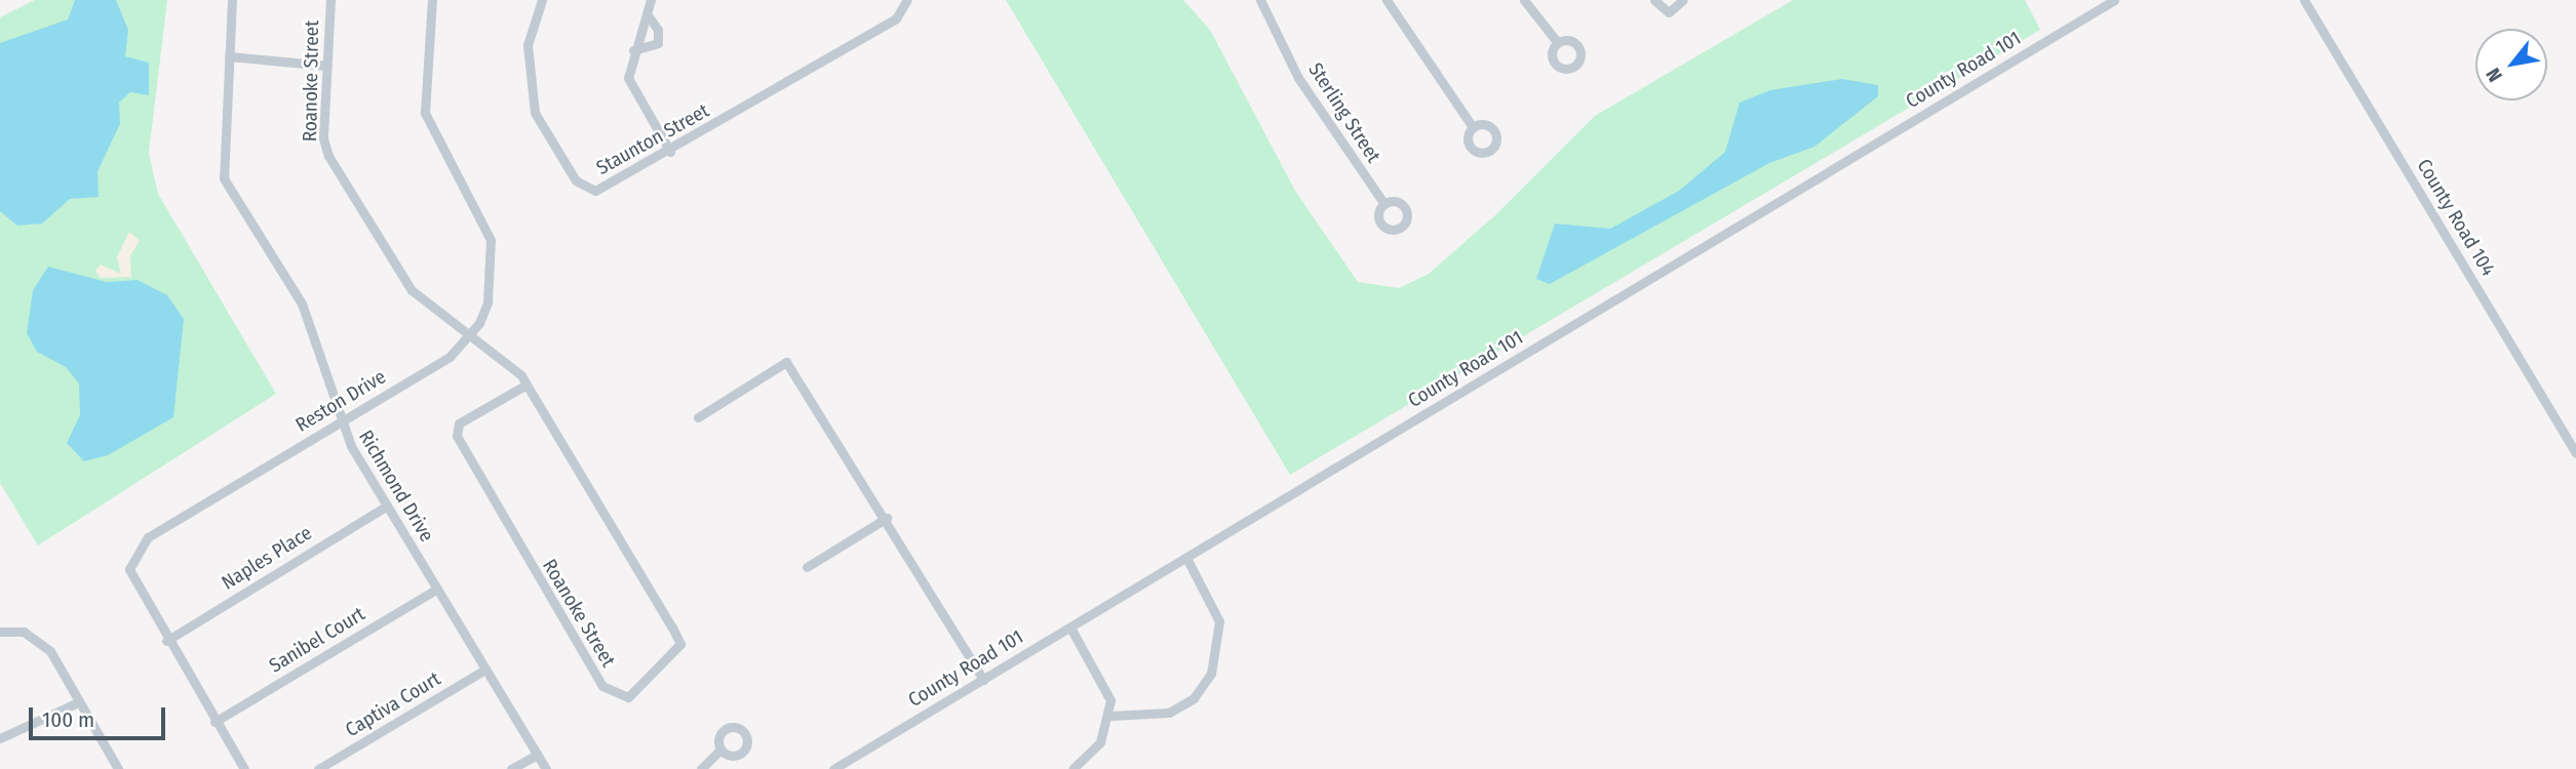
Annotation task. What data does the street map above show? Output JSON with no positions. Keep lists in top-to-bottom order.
{
  "streets": {
    "street": [
      "County Road 101",
      "Roanoke Street",
      "Sterling Street",
      "Staunton Street",
      "County Road 104",
      "Reston Drive",
      "Richmond Drive",
      "Naples Place",
      "Sanibel Court",
      "Captiva Court"
    ]
  },
  "crossings": [
    ["Roanoke Street", "Reston Drive"],
    ["Reston Drive", "Richmond Drive"],
    ["Reston Drive", "Naples Place"],
    ["Reston Drive", "Sanibel Court"],
    ["Richmond Drive", "Naples Place"],
    ["Richmond Drive", "Sanibel Court"],
    ["Richmond Drive", "Captiva Court"]
  ],
  "scale_bar": "100 m",
  "north": "bottom left"
}
